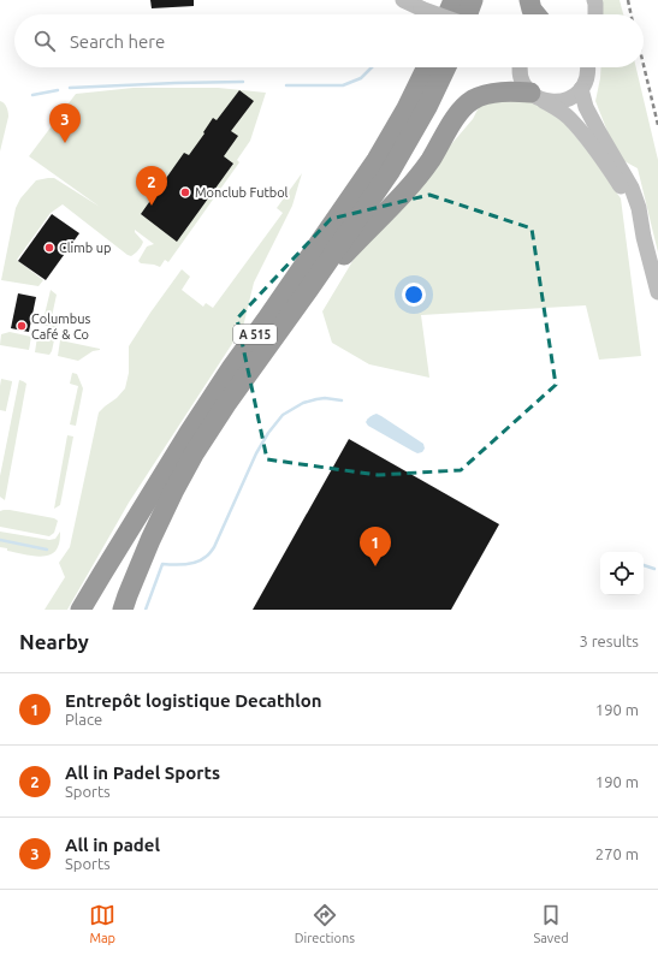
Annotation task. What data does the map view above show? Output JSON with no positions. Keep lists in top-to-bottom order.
{
  "streets": {
    "highway": ["A 515"]
  },
  "places": ["Monclub Futbol", "Climb up", "Columbus Café & Co"],
  "page": {
    "search": "Search here",
    "pins": ["3", "2", "1"],
    "heading": ["Nearby", "3 results"],
    "list": [
      {
        "mark": "1",
        "name": "Entrepôt logistique Decathlon",
        "note": "Place",
        "value": "190 m"
      },
      {
        "mark": "2",
        "name": "All in Padel Sports",
        "note": "Sports",
        "value": "190 m"
      },
      {
        "mark": "3",
        "name": "All in padel",
        "note": "Sports",
        "value": "270 m"
      }
    ],
    "nav": ["Map", "Directions", "Saved"]
  }
}
